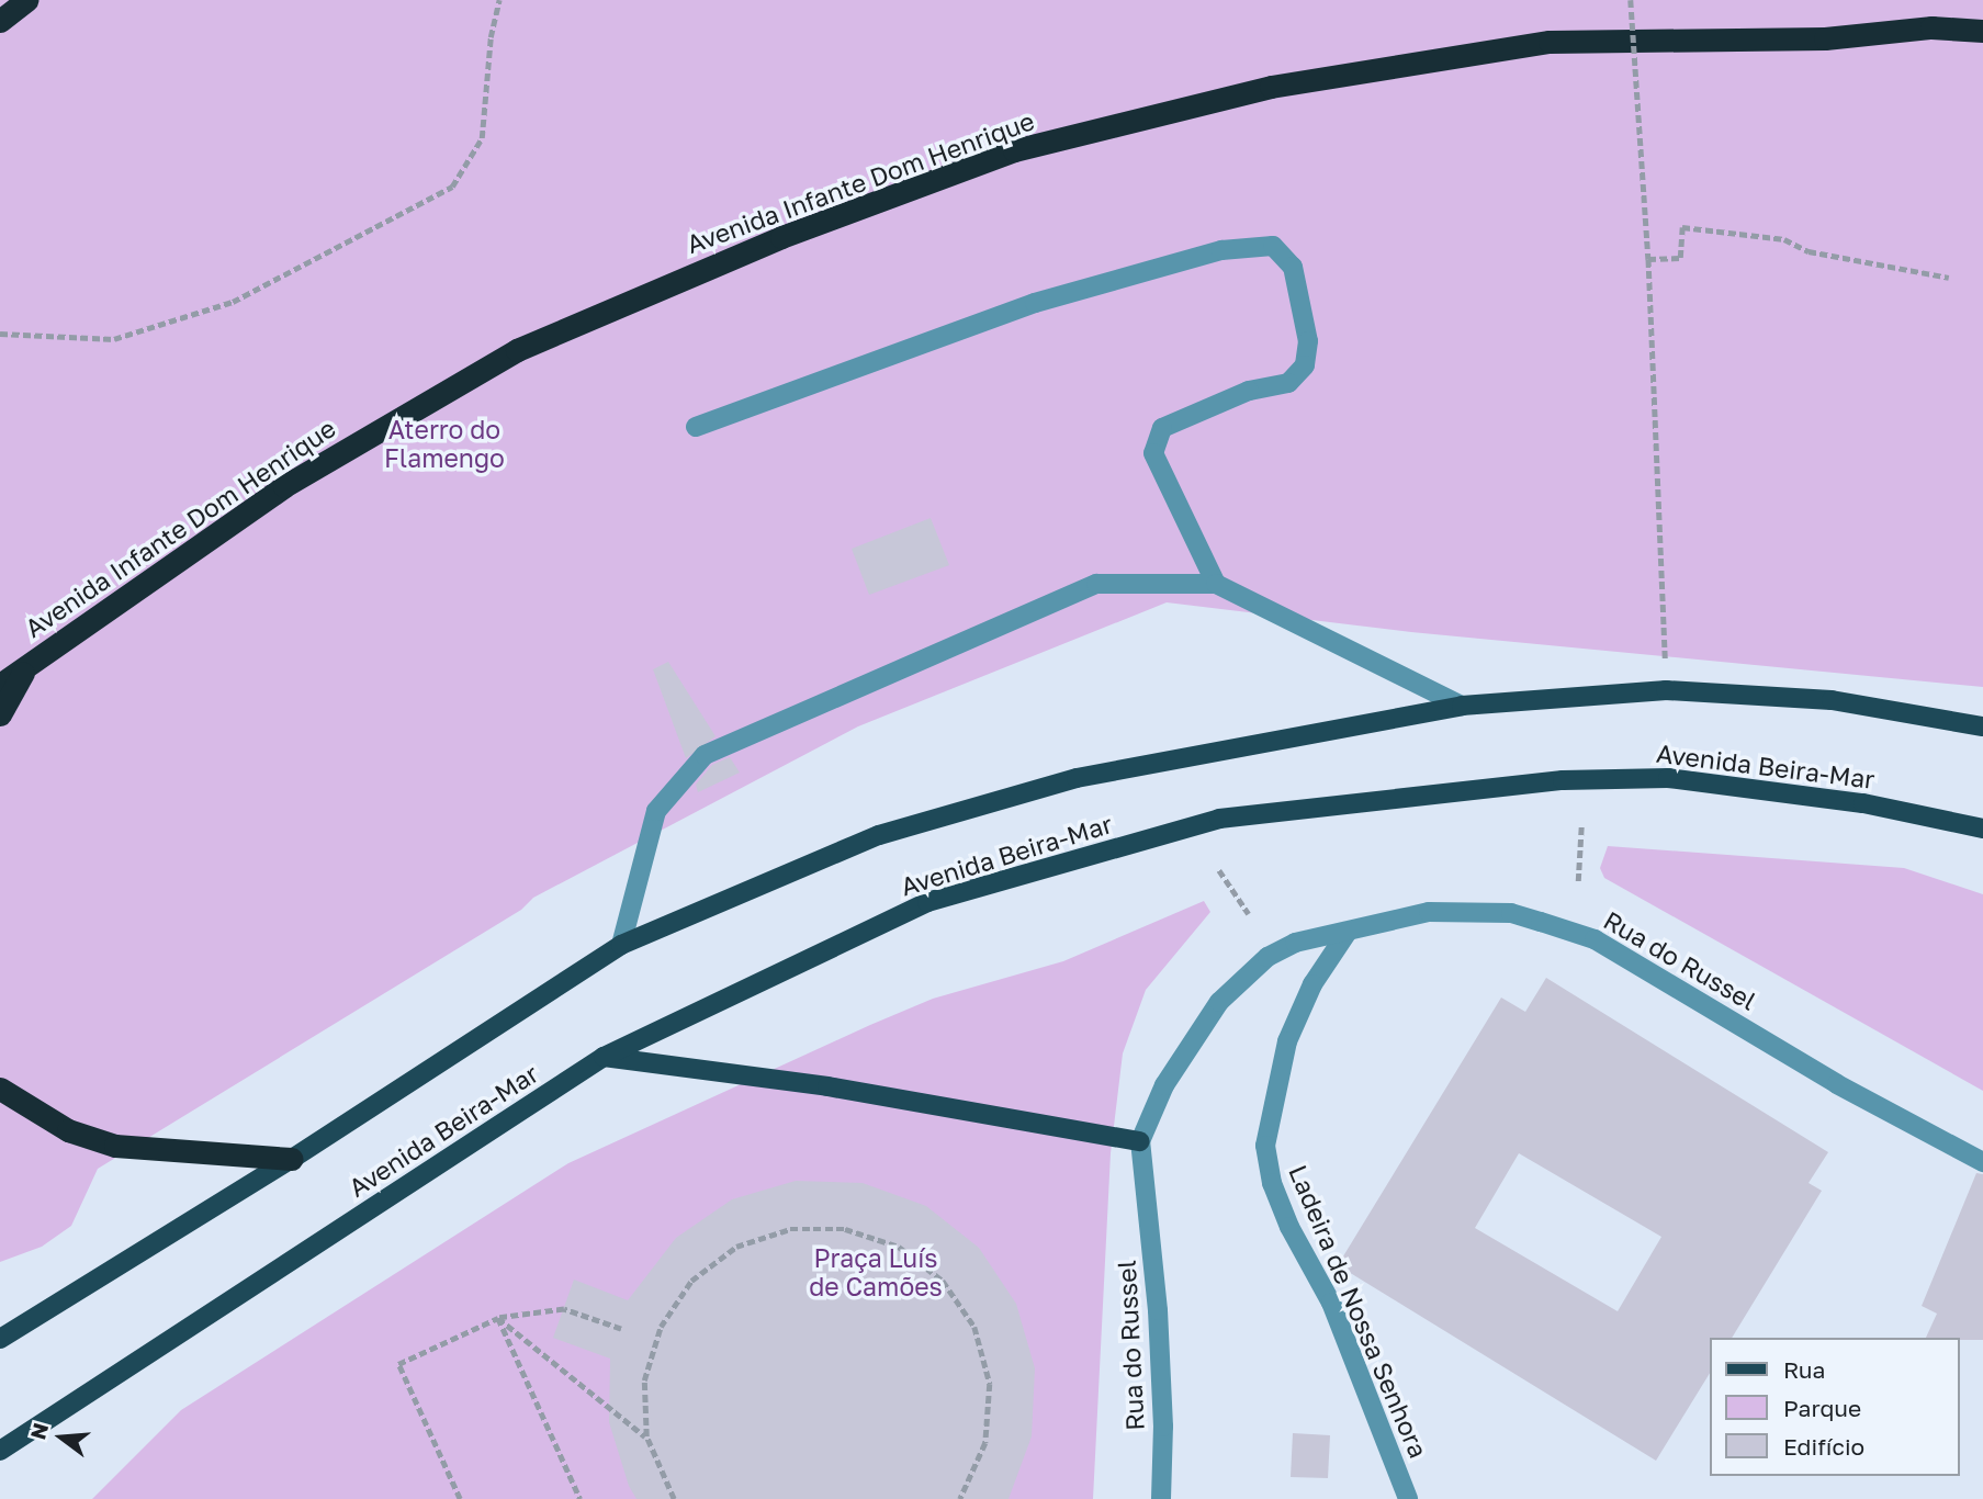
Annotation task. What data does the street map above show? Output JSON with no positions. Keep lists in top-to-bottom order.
{
  "streets": {
    "highway": ["Avenida Infante Dom Henrique"],
    "main road": ["Avenida Beira-Mar"],
    "street": ["Rua do Russel", "Ladeira de Nossa Senhora"]
  },
  "crossings": [
    ["Rua do Russel", "Ladeira de Nossa Senhora"]
  ],
  "parks": ["Aterro do Flamengo", "Praça Luís de Camões"],
  "legend": ["Rua", "Parque", "Edifício"],
  "north": "left"
}
